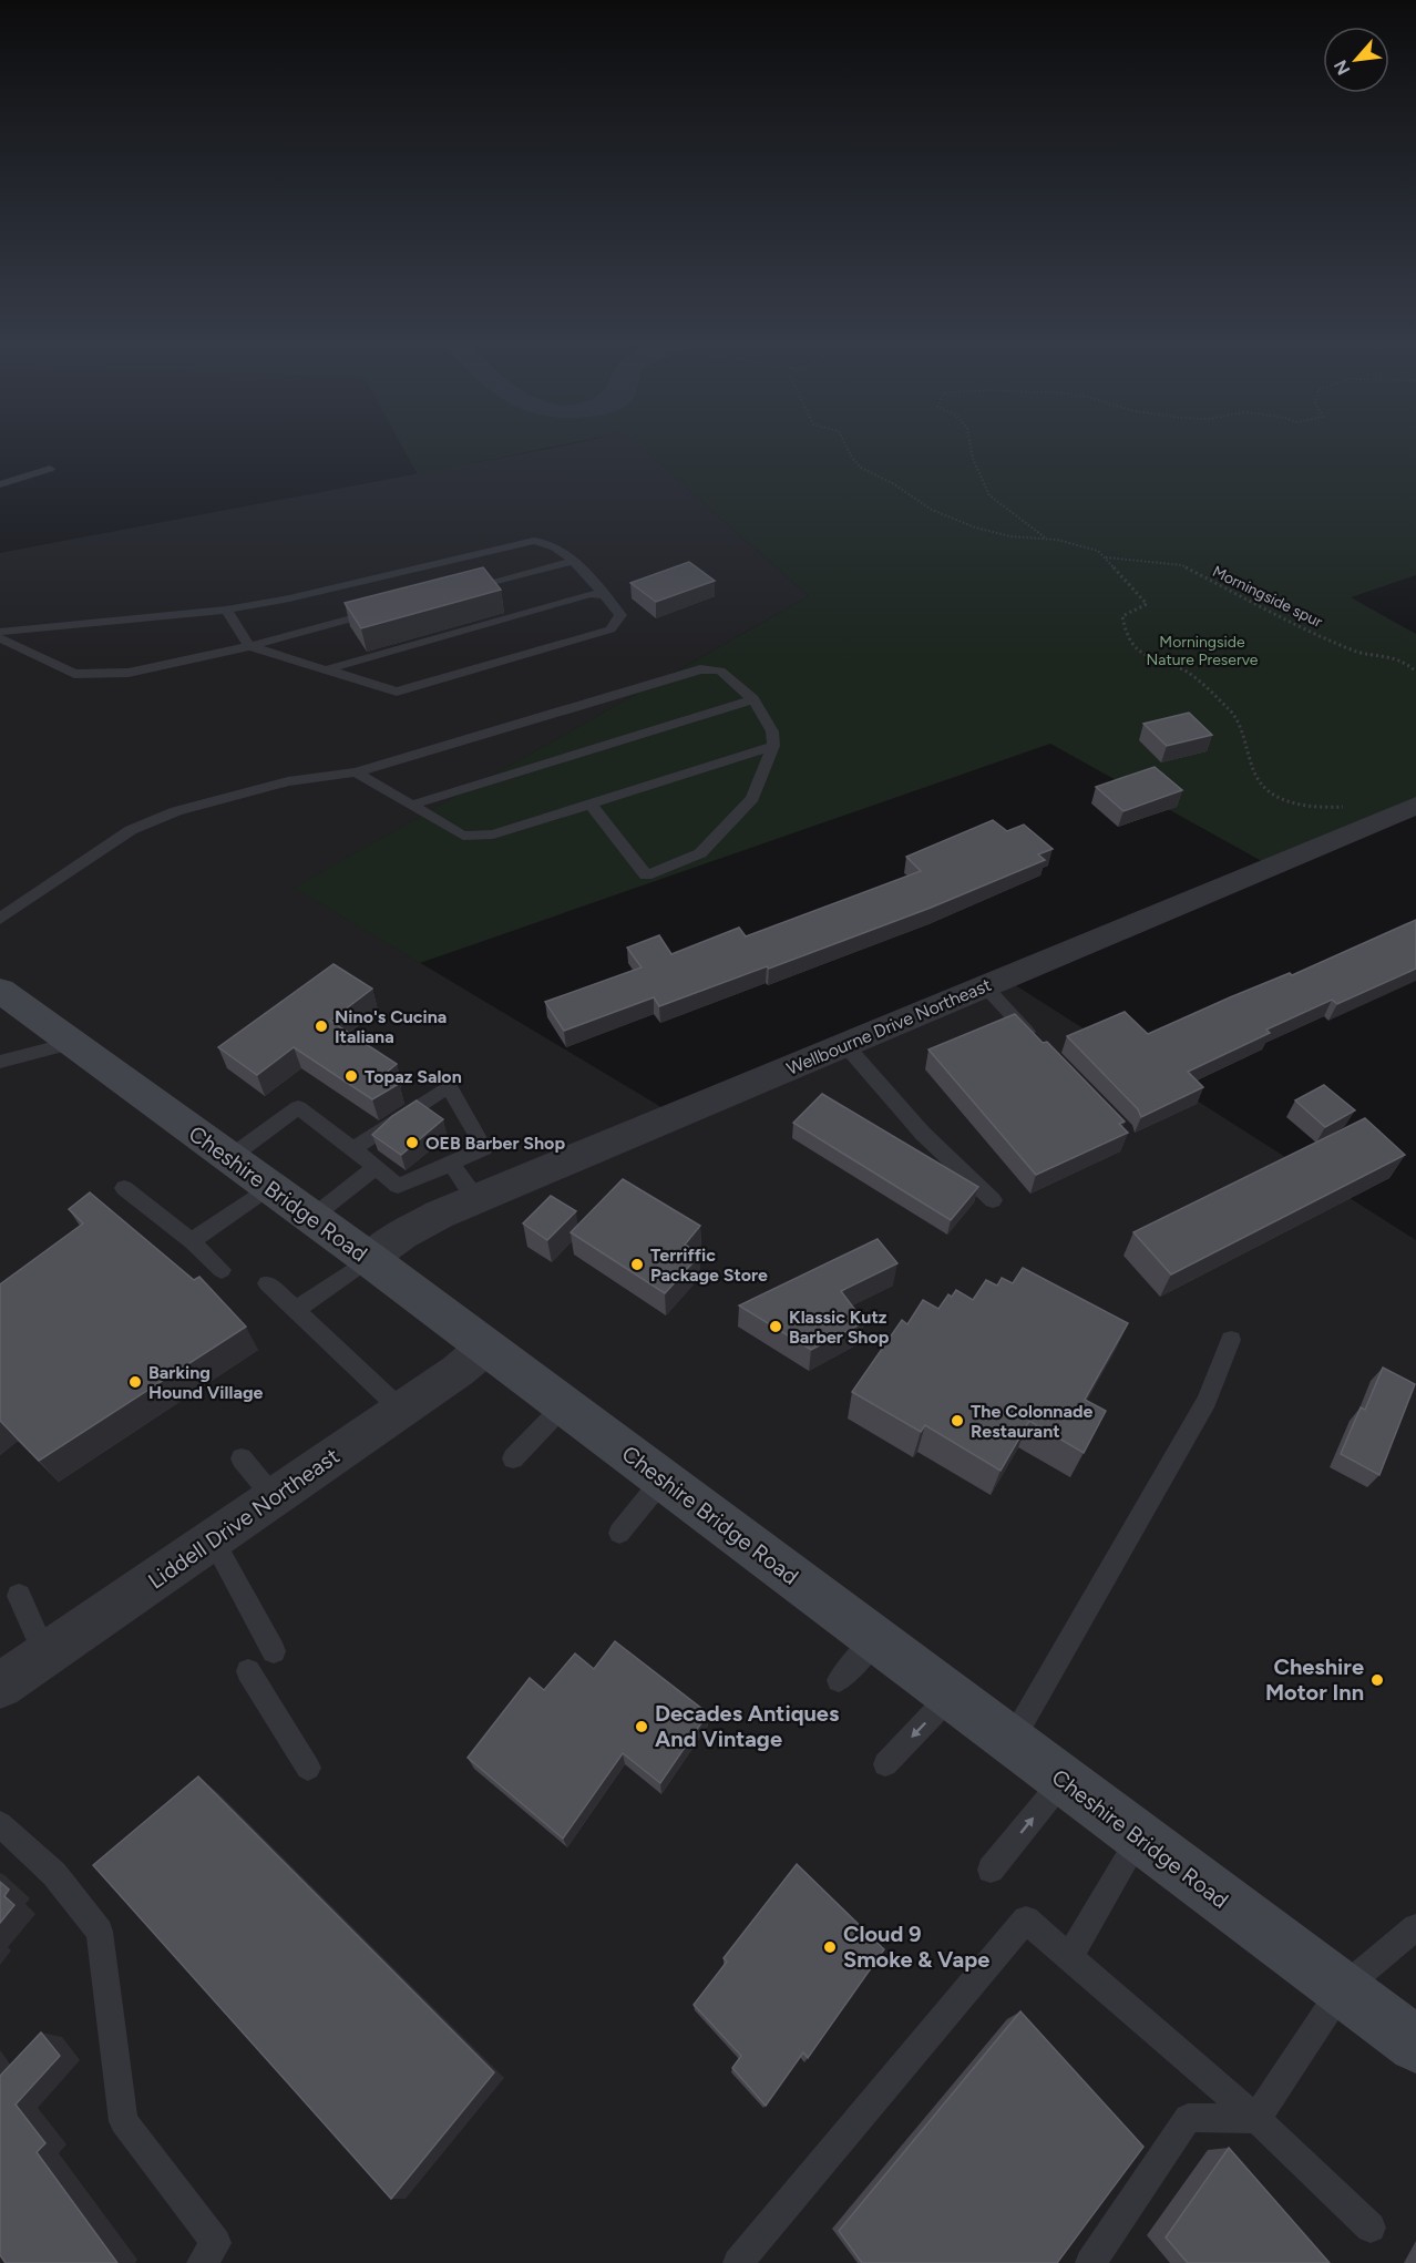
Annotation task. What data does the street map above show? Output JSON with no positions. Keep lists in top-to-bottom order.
{
  "streets": {
    "main road": ["Cheshire Bridge Road"],
    "street": ["Wellbourne Drive Northeast", "Liddell Drive Northeast"],
    "path": ["Morningside spur"]
  },
  "crossings": [
    ["Wellbourne Drive Northeast", "Cheshire Bridge Road"],
    ["Cheshire Bridge Road", "Liddell Drive Northeast"]
  ],
  "parks": ["Morningside Nature Preserve"],
  "places": [
    "Nino's Cucina Italiana",
    "Topaz Salon",
    "OEB Barber Shop",
    "Terriffic Package Store",
    "Klassic Kutz Barber Shop",
    "Barking Hound Village",
    "The Colonnade Restaurant",
    "Cheshire Motor Inn",
    "Decades Antiques And Vintage",
    "Cloud 9 Smoke & Vape"
  ],
  "north": "bottom left"
}
